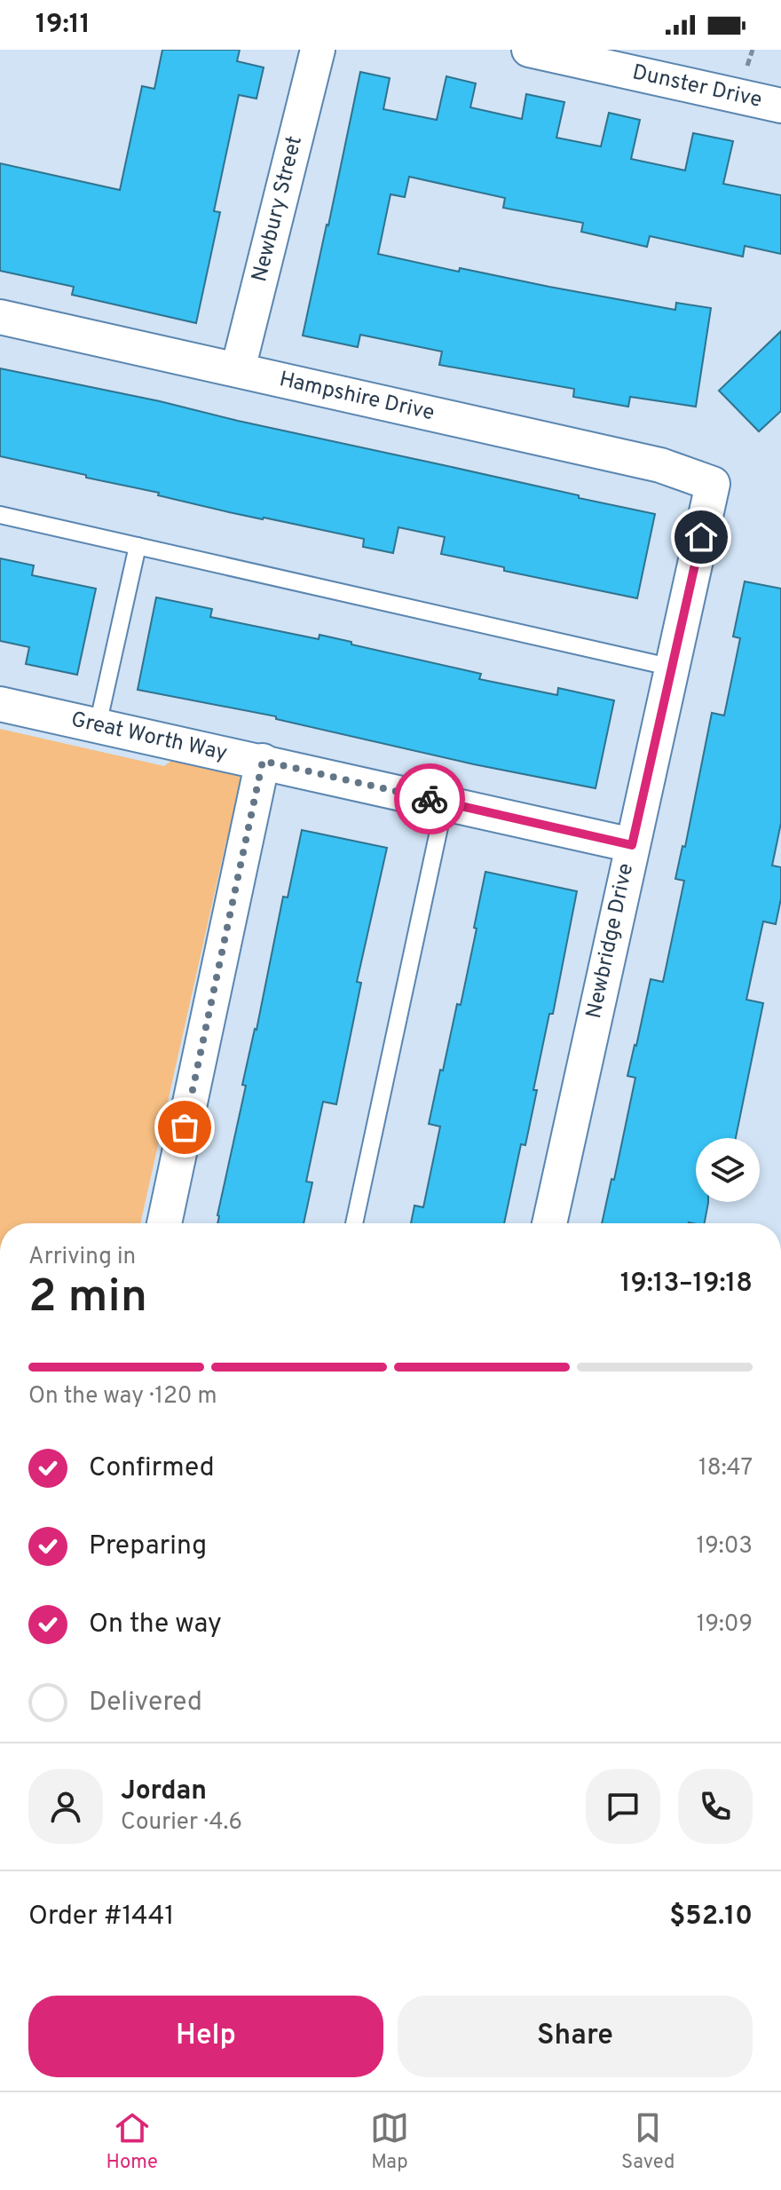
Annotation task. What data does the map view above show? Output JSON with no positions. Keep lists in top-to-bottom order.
{
  "streets": {
    "street": [
      "Dunster Drive",
      "Newbury Street",
      "Hampshire Drive",
      "Great Worth Way",
      "Newbridge Drive"
    ]
  },
  "crossings": [
    ["Newbury Street", "Hampshire Drive"],
    ["Hampshire Drive", "Newbridge Drive"],
    ["Great Worth Way", "Newbridge Drive"]
  ],
  "page": {
    "status": "19:11",
    "heading": ["2 min", "Arriving in", "19:13–19:18"],
    "panel": [
      "Jordan",
      "Courier · 4.6",
      "Order #1441",
      "$52.10"
    ],
    "bar": "On the way · 120 m",
    "list": [
      ["Confirmed", "18:47"],
      ["Preparing", "19:03"],
      ["On the way", "19:09"],
      "Delivered"
    ],
    "buttons": ["Help", "Share"],
    "tabs": ["Home", "Map", "Saved"]
  }
}
